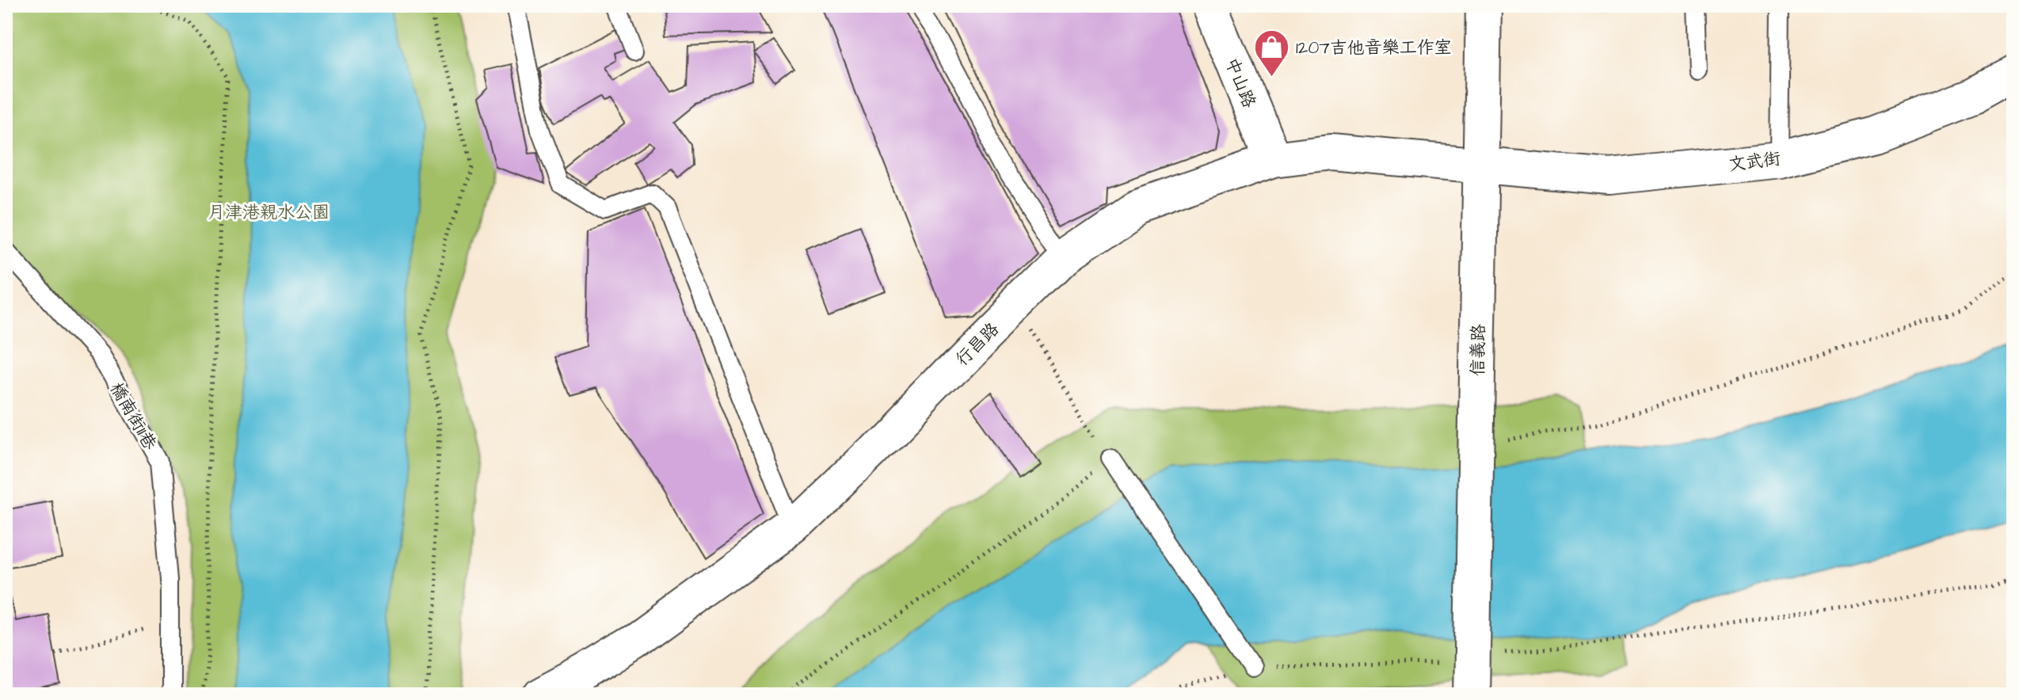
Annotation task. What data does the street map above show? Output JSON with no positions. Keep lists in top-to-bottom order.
{
  "streets": {
    "street": [
      "中山路",
      "文武街",
      "行昌路",
      "信義路"
    ],
    "lane": ["橋南街11巷"]
  },
  "crossings": [
    ["中山路", "行昌路"],
    ["文武街", "行昌路"],
    ["文武街", "信義路"],
    ["行昌路", "信義路"]
  ],
  "parks": ["月津港親水公園"],
  "places": {
    "shop": ["1207吉他音樂工作室"]
  }
}
